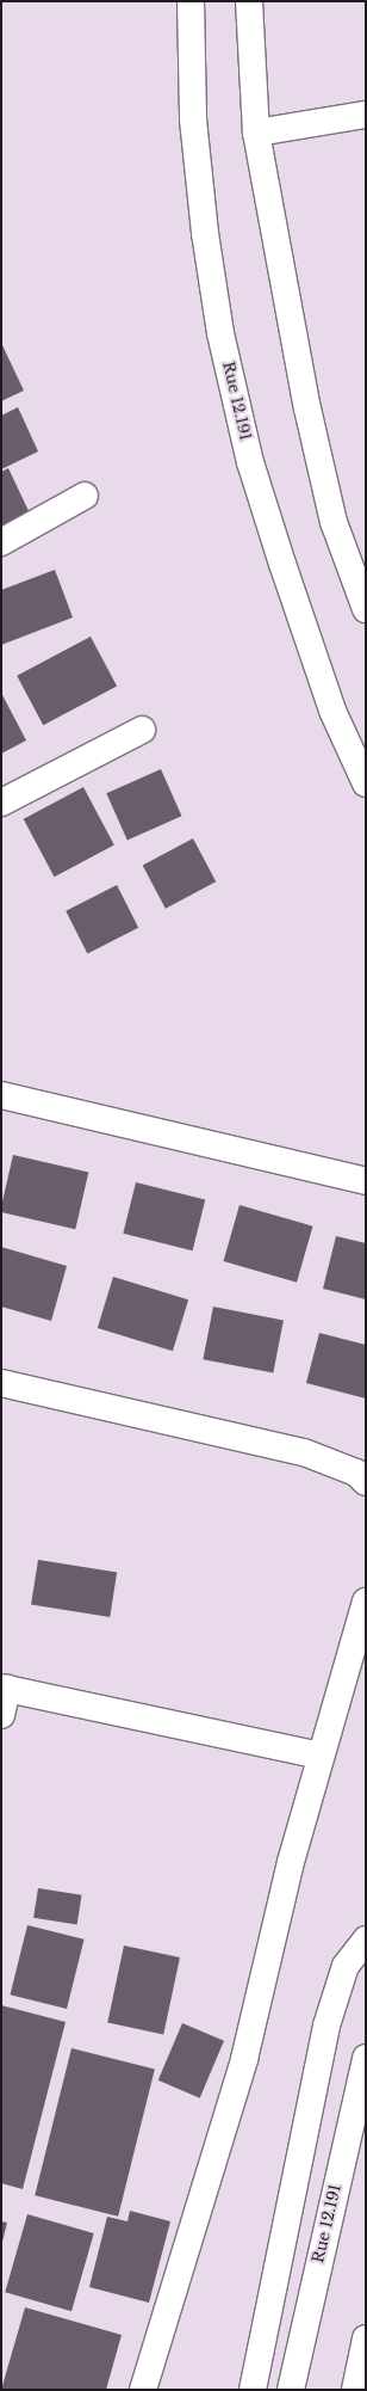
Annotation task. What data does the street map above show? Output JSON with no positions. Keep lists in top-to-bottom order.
{
  "streets": {
    "street": ["Rue 12.191"]
  }
}
